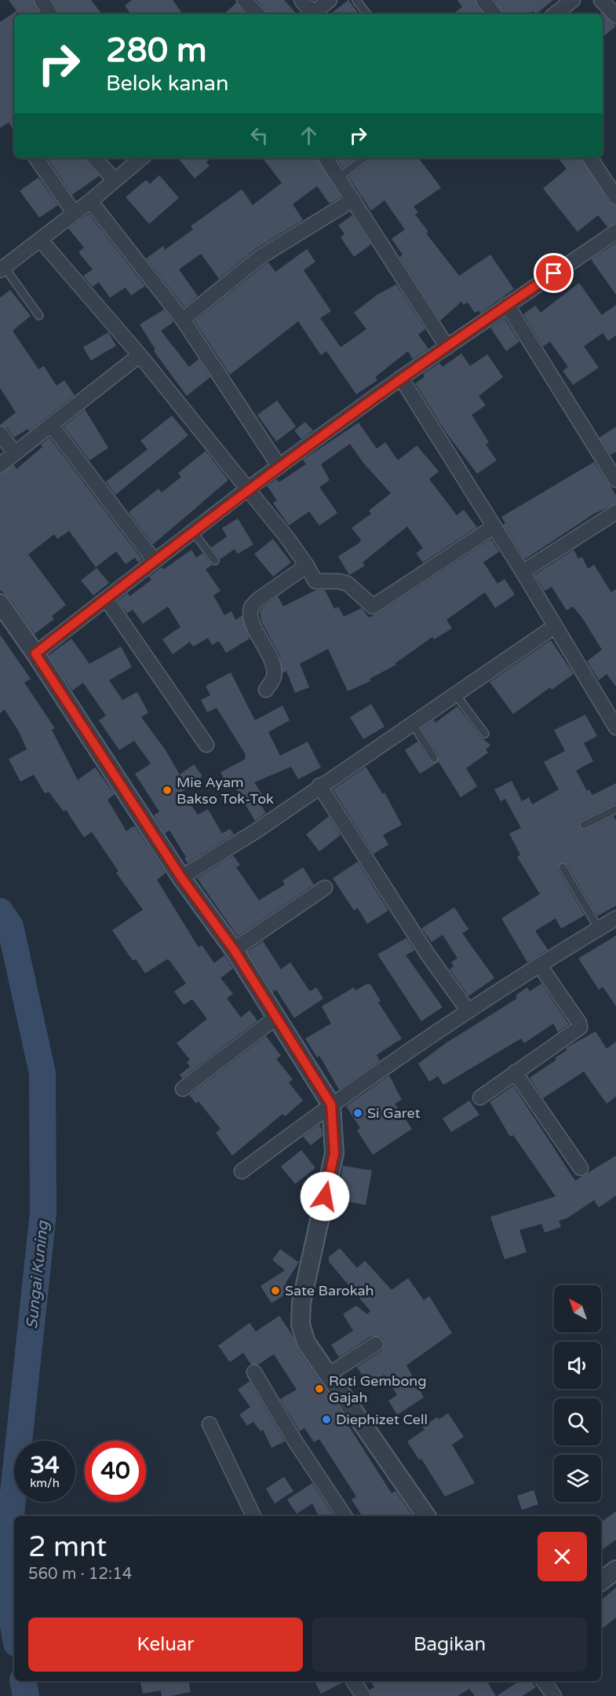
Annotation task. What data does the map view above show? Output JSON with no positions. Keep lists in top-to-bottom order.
{
  "water": ["Sungai Kuning"],
  "places": [
    "Mie Ayam Bakso Tok-Tok",
    "Si Garet",
    "Sate Barokah",
    "Roti Gembong Gajah",
    "Diephizet Cell"
  ],
  "north": "top left",
  "page": {
    "turn": ["280 m", "Belok kanan"],
    "speed": "34 km/h",
    "limit": "40",
    "heading": ["2 mnt", "560 m · 12:14"],
    "buttons": ["Keluar", "Bagikan"]
  }
}
